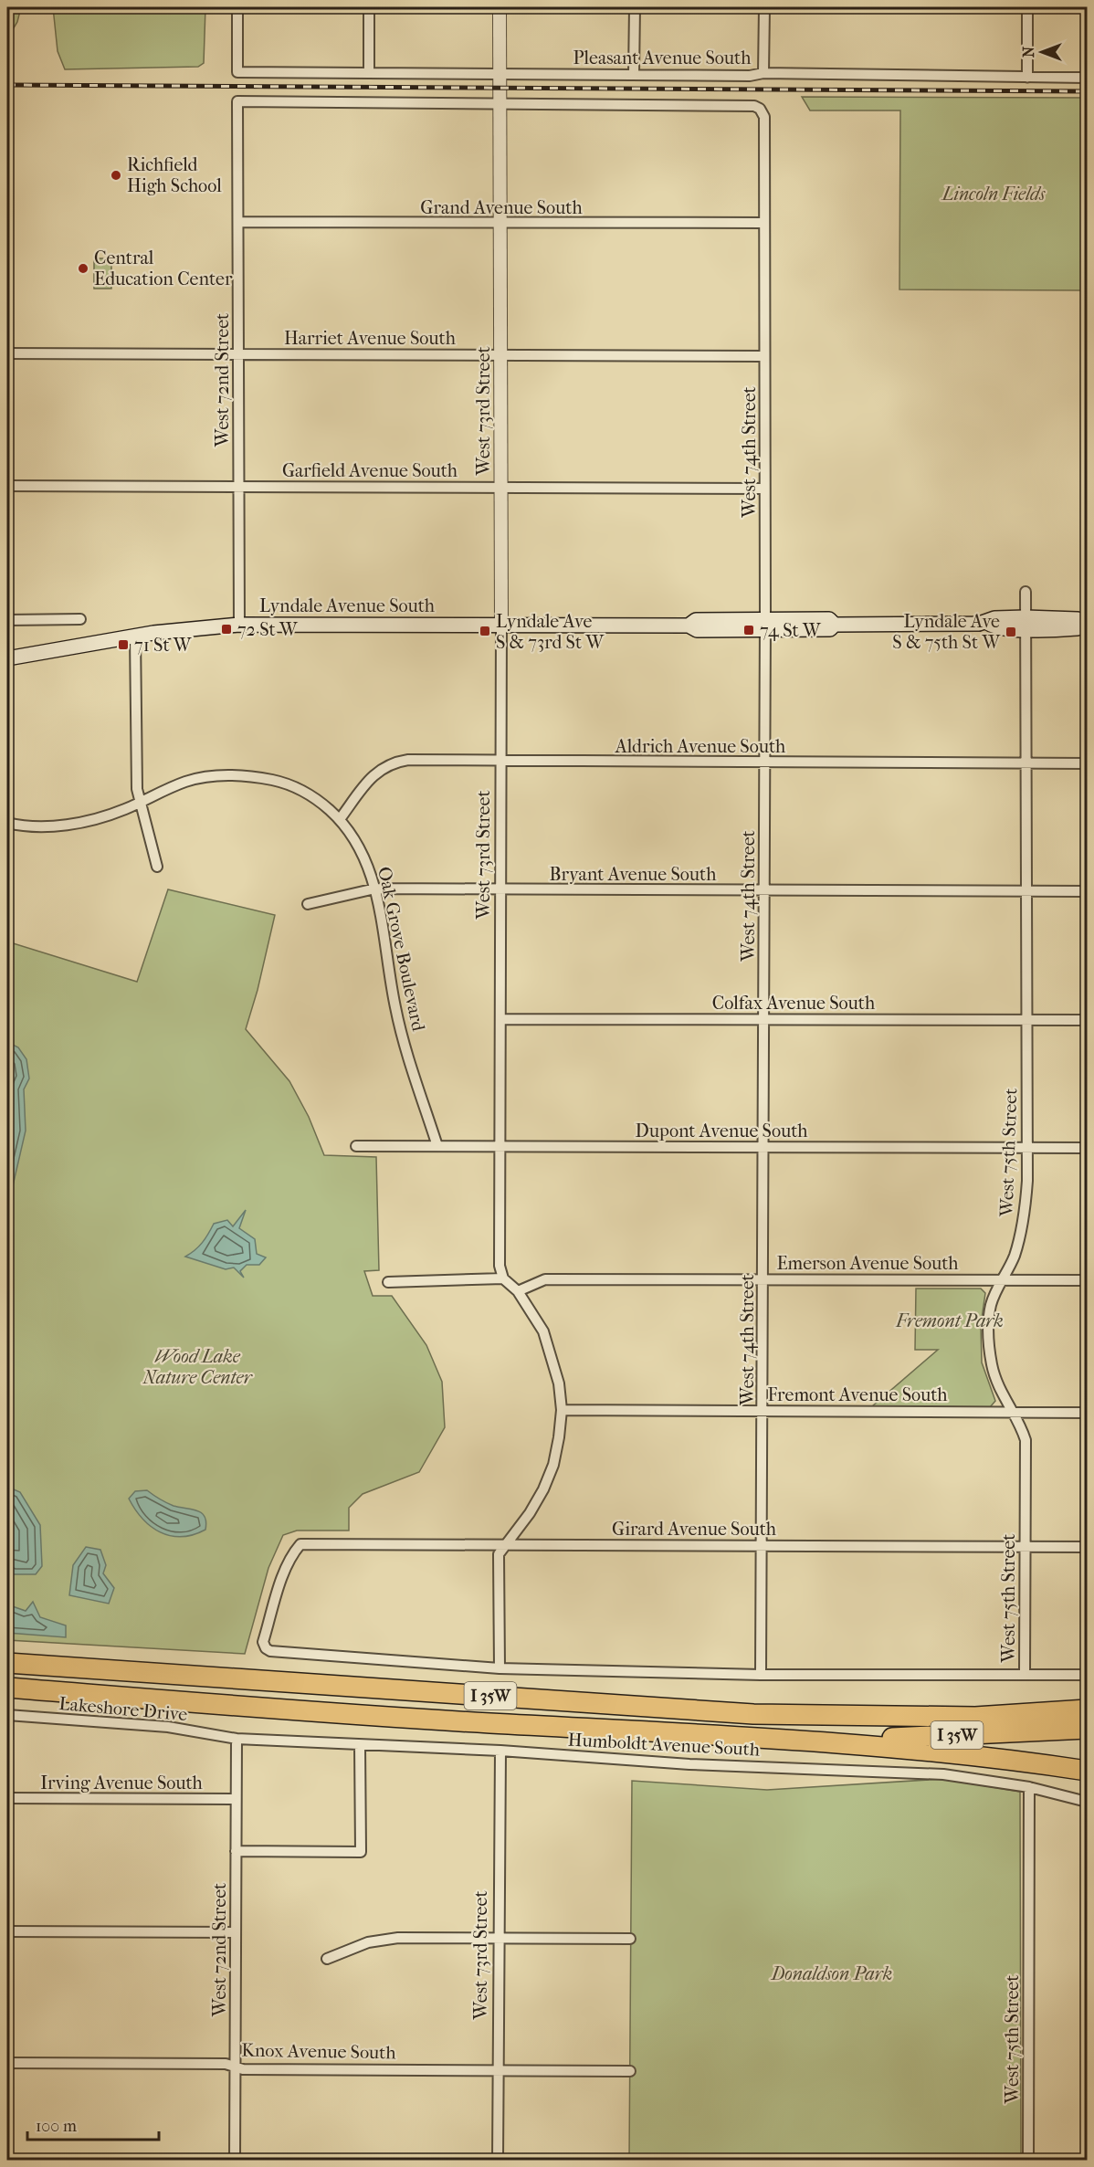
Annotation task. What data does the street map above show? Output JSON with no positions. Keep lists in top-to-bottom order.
{
  "streets": {
    "highway": ["I 35W"],
    "main road": ["Lyndale Avenue South"],
    "street": [
      "Pleasant Avenue South",
      "Grand Avenue South",
      "Harriet Avenue South",
      "West 72nd Street",
      "West 73rd Street",
      "West 74th Street",
      "Garfield Avenue South",
      "Aldrich Avenue South",
      "Bryant Avenue South",
      "Oak Grove Boulevard",
      "Colfax Avenue South",
      "Dupont Avenue South",
      "West 75th Street",
      "Emerson Avenue South",
      "Fremont Avenue South",
      "Girard Avenue South",
      "Lakeshore Drive",
      "Humboldt Avenue South",
      "Irving Avenue South",
      "Knox Avenue South"
    ]
  },
  "crossings": [
    ["Pleasant Avenue South", "West 73rd Street"],
    ["Grand Avenue South", "West 72nd Street"],
    ["Grand Avenue South", "West 73rd Street"],
    ["Grand Avenue South", "West 74th Street"],
    ["Harriet Avenue South", "West 72nd Street"],
    ["Harriet Avenue South", "West 73rd Street"],
    ["Harriet Avenue South", "West 74th Street"],
    ["West 72nd Street", "West 73rd Street"],
    ["West 72nd Street", "West 74th Street"],
    ["West 72nd Street", "Garfield Avenue South"],
    ["West 72nd Street", "Lyndale Avenue South"],
    ["West 72nd Street", "Lakeshore Drive"],
    ["West 72nd Street", "Humboldt Avenue South"],
    ["West 72nd Street", "Irving Avenue South"],
    ["West 72nd Street", "Knox Avenue South"],
    ["West 73rd Street", "West 74th Street"],
    ["West 73rd Street", "Garfield Avenue South"],
    ["West 73rd Street", "Lyndale Avenue South"],
    ["West 73rd Street", "Aldrich Avenue South"],
    ["West 73rd Street", "Bryant Avenue South"],
    ["West 73rd Street", "Colfax Avenue South"],
    ["West 73rd Street", "Dupont Avenue South"],
    ["West 73rd Street", "Humboldt Avenue South"],
    ["West 73rd Street", "Knox Avenue South"],
    ["West 74th Street", "Garfield Avenue South"],
    ["West 74th Street", "Lyndale Avenue South"],
    ["West 74th Street", "Aldrich Avenue South"],
    ["West 74th Street", "Bryant Avenue South"],
    ["West 74th Street", "Colfax Avenue South"],
    ["West 74th Street", "Dupont Avenue South"],
    ["West 74th Street", "Emerson Avenue South"],
    ["West 74th Street", "Fremont Avenue South"],
    ["West 74th Street", "Girard Avenue South"],
    ["Lyndale Avenue South", "West 75th Street"],
    ["Aldrich Avenue South", "Oak Grove Boulevard"],
    ["Aldrich Avenue South", "West 75th Street"],
    ["Bryant Avenue South", "Oak Grove Boulevard"],
    ["Bryant Avenue South", "West 75th Street"],
    ["Oak Grove Boulevard", "Dupont Avenue South"],
    ["Colfax Avenue South", "West 75th Street"],
    ["Dupont Avenue South", "West 75th Street"],
    ["West 75th Street", "Emerson Avenue South"],
    ["West 75th Street", "Fremont Avenue South"],
    ["West 75th Street", "Girard Avenue South"],
    ["West 75th Street", "Humboldt Avenue South"],
    ["Lakeshore Drive", "Humboldt Avenue South"]
  ],
  "parks": [
    "Lincoln Fields",
    "Fremont Park",
    "Wood Lake Nature Center",
    "Donaldson Park"
  ],
  "places": {
    "other": ["Richfield High School", "Central Education Center"],
    "transit": [
      "72 St W",
      "74 St W",
      "Lyndale Ave S & 73rd St W",
      "Lyndale Ave S & 75th St W",
      "71 St W"
    ]
  },
  "scale_bar": "100 m",
  "north": "left"
}
